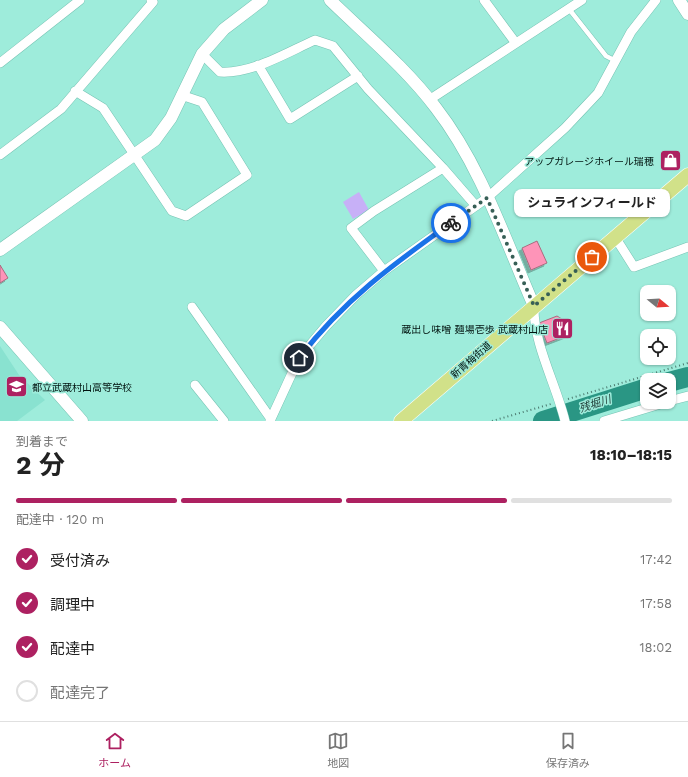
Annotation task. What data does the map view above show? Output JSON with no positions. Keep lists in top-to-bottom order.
{
  "streets": {
    "main road": ["新青梅街道"]
  },
  "water": ["残堀川"],
  "places": {
    "shop": ["アップガレージホイール瑞穂"],
    "other": ["シュラインフィールド"],
    "restaurant": ["蔵出し味噌 麺場壱歩 武蔵村山店"],
    "school or university": ["都立武蔵村山高等学校"]
  },
  "north": "right",
  "page": {
    "bubble": "シュラインフィールド",
    "heading": ["2 分", "到着まで", "18:10–18:15"],
    "bar": "配達中 · 120 m",
    "list": [
      ["受付済み", "17:42"],
      ["調理中", "17:58"],
      ["配達中", "18:02"],
      "配達完了"
    ],
    "tabs": ["ホーム", "地図", "保存済み"]
  }
}
